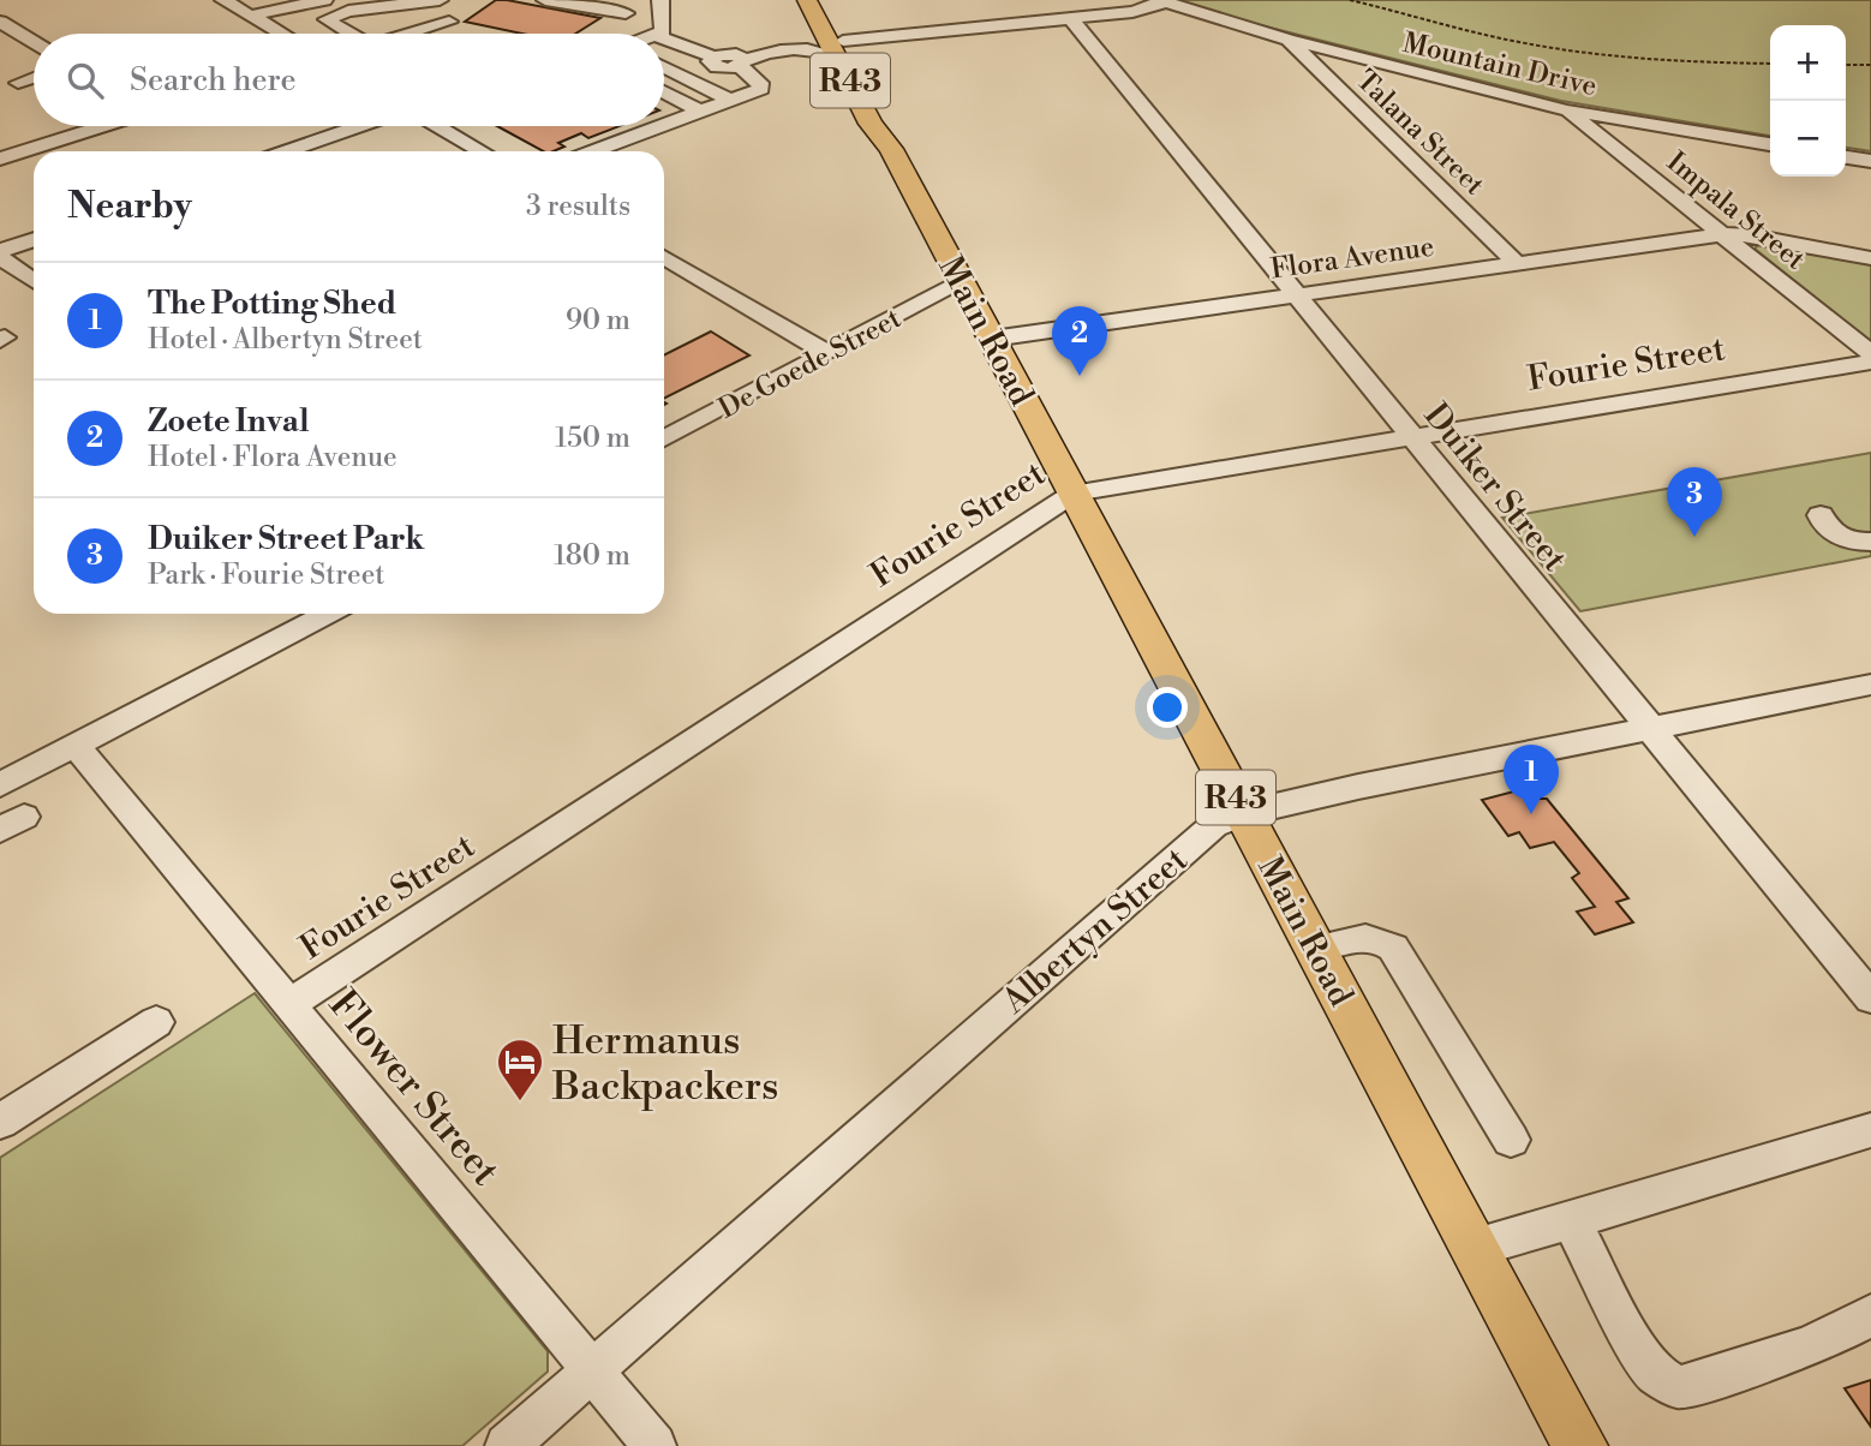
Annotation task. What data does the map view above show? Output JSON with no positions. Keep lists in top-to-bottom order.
{
  "streets": {
    "main road": ["R43", "Main Road"],
    "street": [
      "Mountain Drive",
      "Talana Street",
      "Impala Street",
      "Flora Avenue",
      "De Goede Street",
      "Fourie Street",
      "Duiker Street",
      "Albertyn Street",
      "Flower Street"
    ]
  },
  "crossings": [
    ["Mountain Drive", "Talana Street"],
    ["Mountain Drive", "Impala Street"],
    ["Mountain Drive", "Main Road"],
    ["Mountain Drive", "Duiker Street"],
    ["Talana Street", "Flora Avenue"],
    ["Impala Street", "Flora Avenue"],
    ["Flora Avenue", "Main Road"],
    ["Flora Avenue", "Duiker Street"],
    ["Main Road", "De Goede Street"],
    ["Main Road", "Fourie Street"],
    ["Main Road", "Albertyn Street"],
    ["Fourie Street", "Duiker Street"],
    ["Fourie Street", "Flower Street"],
    ["Duiker Street", "Albertyn Street"],
    ["Albertyn Street", "Flower Street"]
  ],
  "places": {
    "hotel": ["Hermanus Backpackers"]
  },
  "page": {
    "map_buttons": ["+", "−"],
    "search": "Search here",
    "heading": ["Nearby", "3 results"],
    "list": [
      {
        "mark": "1",
        "name": "The Potting Shed",
        "note": "Hotel · Albertyn Street",
        "value": "90 m"
      },
      {
        "mark": "2",
        "name": "Zoete Inval",
        "note": "Hotel · Flora Avenue",
        "value": "150 m"
      },
      {
        "mark": "3",
        "name": "Duiker Street Park",
        "note": "Park · Fourie Street",
        "value": "180 m"
      }
    ],
    "pins": ["2", "3", "1"]
  }
}
